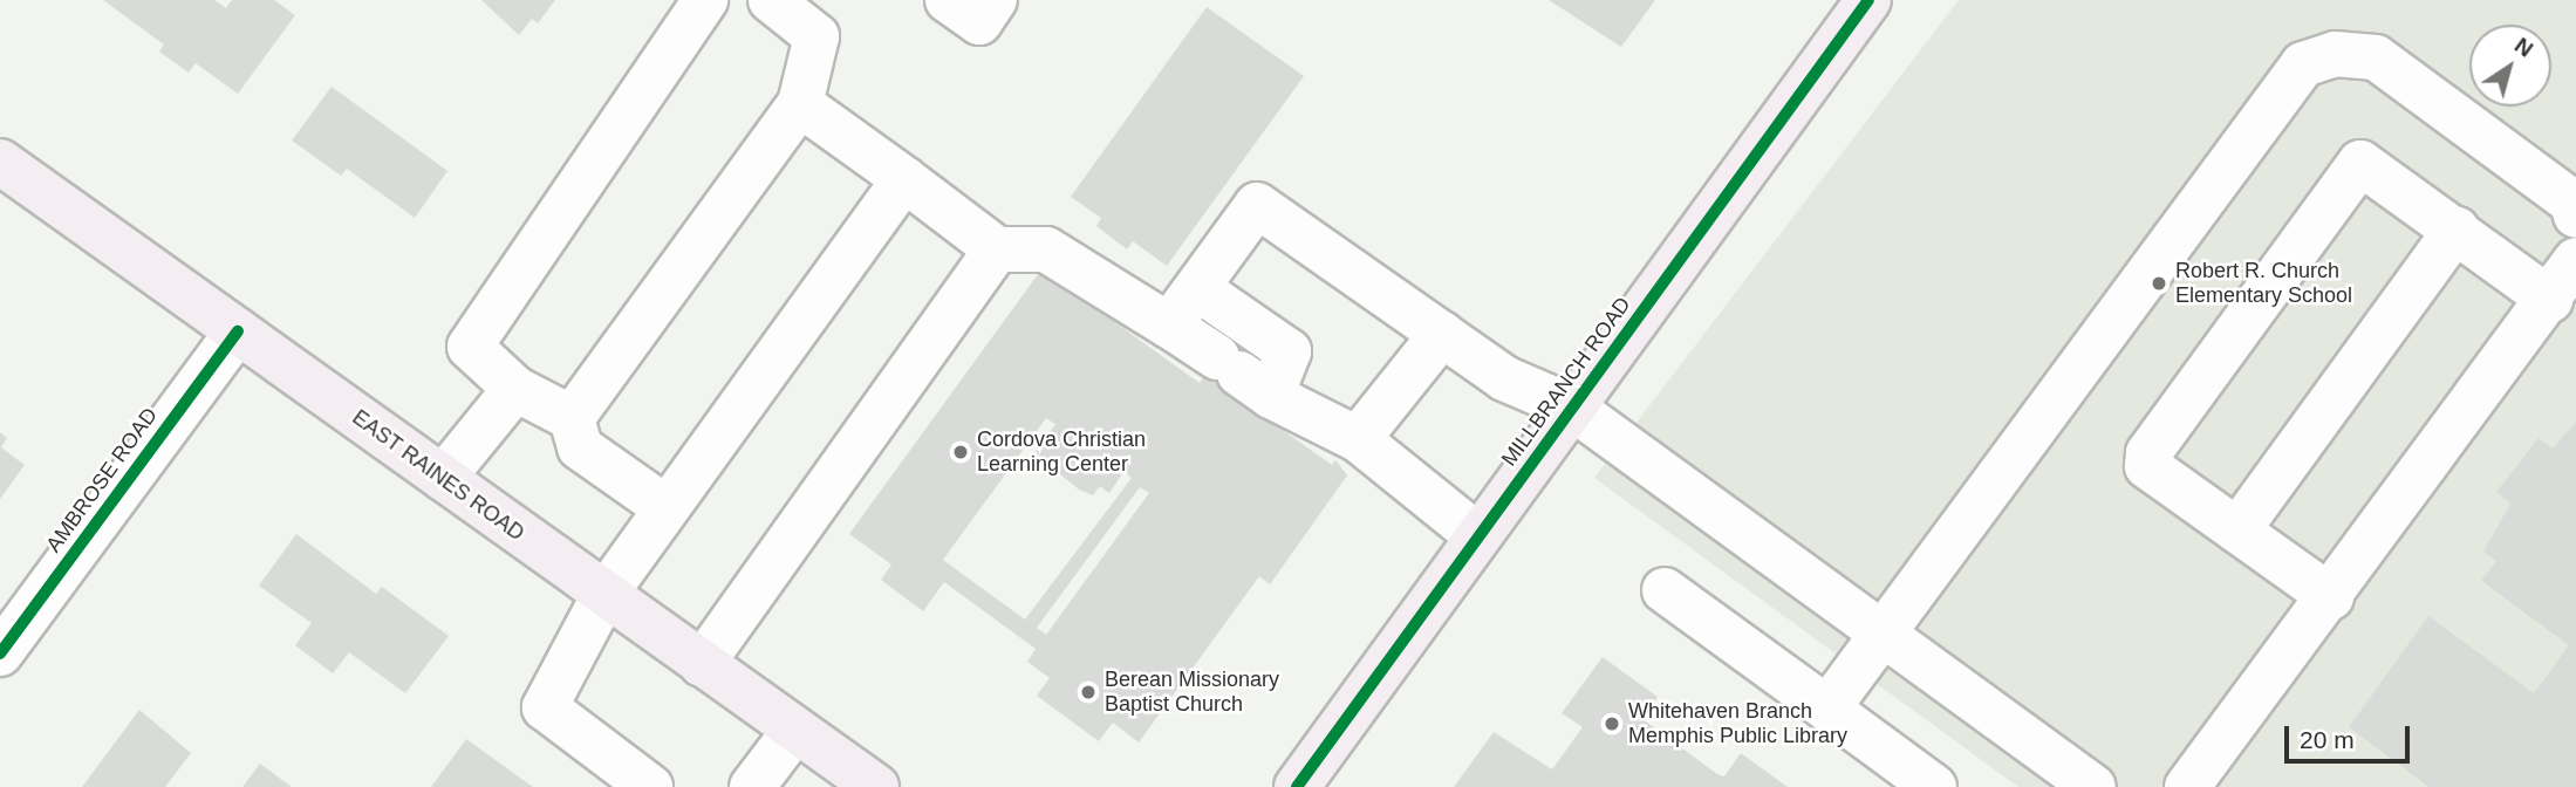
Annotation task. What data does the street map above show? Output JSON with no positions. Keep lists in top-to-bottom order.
{
  "streets": {
    "main road": ["MILLBRANCH ROAD", "EAST RAINES ROAD"],
    "street": ["AMBROSE ROAD"]
  },
  "crossings": [
    ["EAST RAINES ROAD", "AMBROSE ROAD"]
  ],
  "places": [
    "Robert R. Church Elementary School",
    "Cordova Christian Learning Center",
    "Berean Missionary Baptist Church",
    "Whitehaven Branch Memphis Public Library"
  ],
  "scale_bar": "20 m",
  "north": "top right"
}
